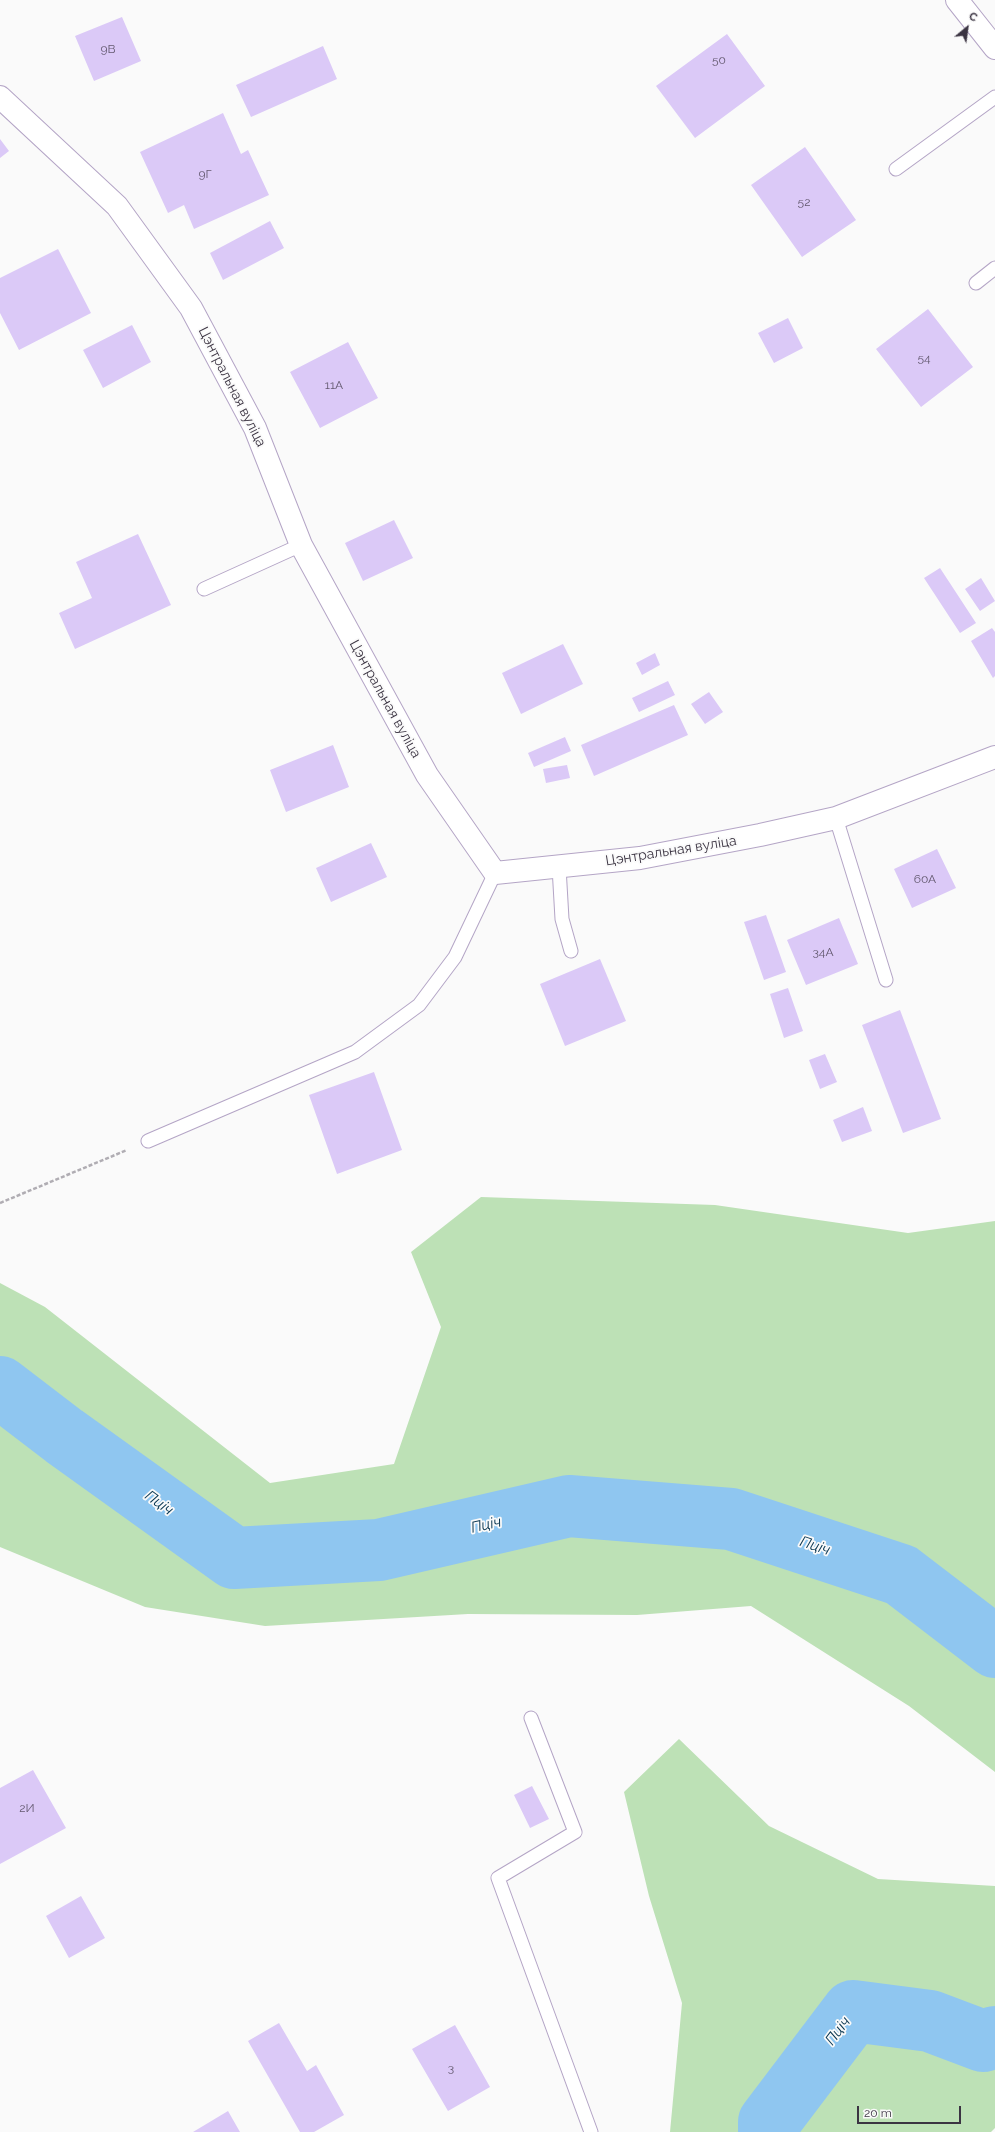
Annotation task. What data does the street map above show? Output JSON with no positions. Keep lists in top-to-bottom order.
{
  "streets": {
    "street": ["Цэнтральная вуліца"]
  },
  "water": ["Пціч"],
  "house_numbers": [
    "9В",
    "50",
    "9Г",
    "52",
    "54",
    "11А",
    "60А",
    "34А",
    "2И",
    "3"
  ],
  "scale_bar": "20 m",
  "north": "top right"
}
